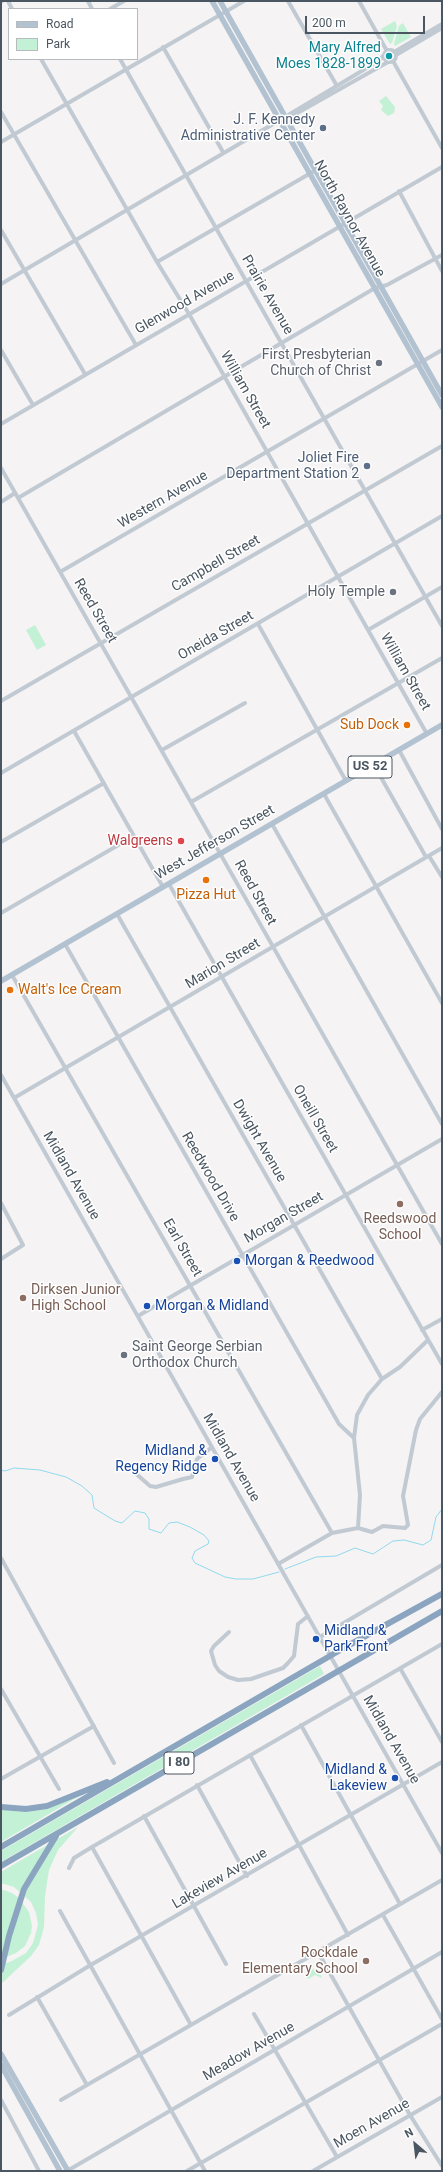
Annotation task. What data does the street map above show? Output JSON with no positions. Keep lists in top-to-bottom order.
{
  "streets": {
    "highway": ["I 80"],
    "main road": ["North Raynor Avenue", "US 52", "West Jefferson Street"],
    "street": [
      "Prairie Avenue",
      "Glenwood Avenue",
      "William Street",
      "Western Avenue",
      "Campbell Street",
      "Reed Street",
      "Oneida Street",
      "Marion Street",
      "Oneill Street",
      "Dwight Avenue",
      "Midland Avenue",
      "Reedwood Drive",
      "Morgan Street",
      "Earl Street",
      "Lakeview Avenue",
      "Meadow Avenue",
      "Moen Avenue"
    ]
  },
  "crossings": [
    ["North Raynor Avenue", "Glenwood Avenue"],
    ["North Raynor Avenue", "Western Avenue"],
    ["Prairie Avenue", "Glenwood Avenue"],
    ["Prairie Avenue", "Western Avenue"],
    ["Prairie Avenue", "Campbell Street"],
    ["Prairie Avenue", "Oneida Street"],
    ["Glenwood Avenue", "William Street"],
    ["William Street", "Western Avenue"],
    ["William Street", "Campbell Street"],
    ["William Street", "Oneida Street"],
    ["William Street", "West Jefferson Street"],
    ["Western Avenue", "Reed Street"],
    ["Campbell Street", "Reed Street"],
    ["Reed Street", "Oneida Street"],
    ["Reed Street", "West Jefferson Street"],
    ["Reed Street", "Marion Street"],
    ["Reed Street", "Morgan Street"],
    ["West Jefferson Street", "Oneill Street"],
    ["West Jefferson Street", "Dwight Avenue"],
    ["West Jefferson Street", "Reedwood Drive"],
    ["West Jefferson Street", "Earl Street"],
    ["Marion Street", "Oneill Street"],
    ["Marion Street", "Dwight Avenue"],
    ["Marion Street", "Midland Avenue"],
    ["Marion Street", "Reedwood Drive"],
    ["Marion Street", "Earl Street"],
    ["Oneill Street", "Morgan Street"],
    ["Dwight Avenue", "Morgan Street"],
    ["Midland Avenue", "Morgan Street"],
    ["Midland Avenue", "Lakeview Avenue"],
    ["Reedwood Drive", "Morgan Street"],
    ["Morgan Street", "Earl Street"]
  ],
  "places": [
    "Mary Alfred Moes 1828-1899",
    "J. F. Kennedy Administrative Center",
    "First Presbyterian Church of Christ",
    "Joliet Fire Department Station 2",
    "Holy Temple",
    "Sub Dock",
    "Walgreens",
    "Pizza Hut",
    "Walt's Ice Cream",
    "Reedswood School",
    "Morgan & Reedwood",
    "Dirksen Junior High School",
    "Morgan & Midland",
    "Saint George Serbian Orthodox Church",
    "Midland & Regency Ridge",
    "Midland & Park Front",
    "Midland & Lakeview",
    "Rockdale Elementary School"
  ],
  "legend": ["Road", "Park"],
  "scale_bar": "200 m",
  "north": "top left"
}
